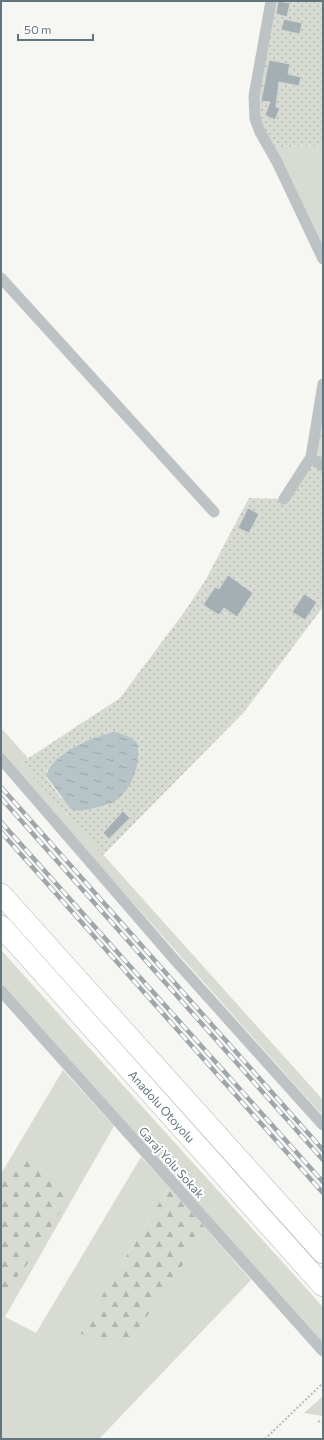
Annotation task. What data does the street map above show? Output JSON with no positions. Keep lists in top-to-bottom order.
{
  "streets": {
    "highway": ["Anadolu Otoyolu"],
    "street": ["Garaj Yolu Sokak"]
  },
  "scale_bar": "50 m"
}
